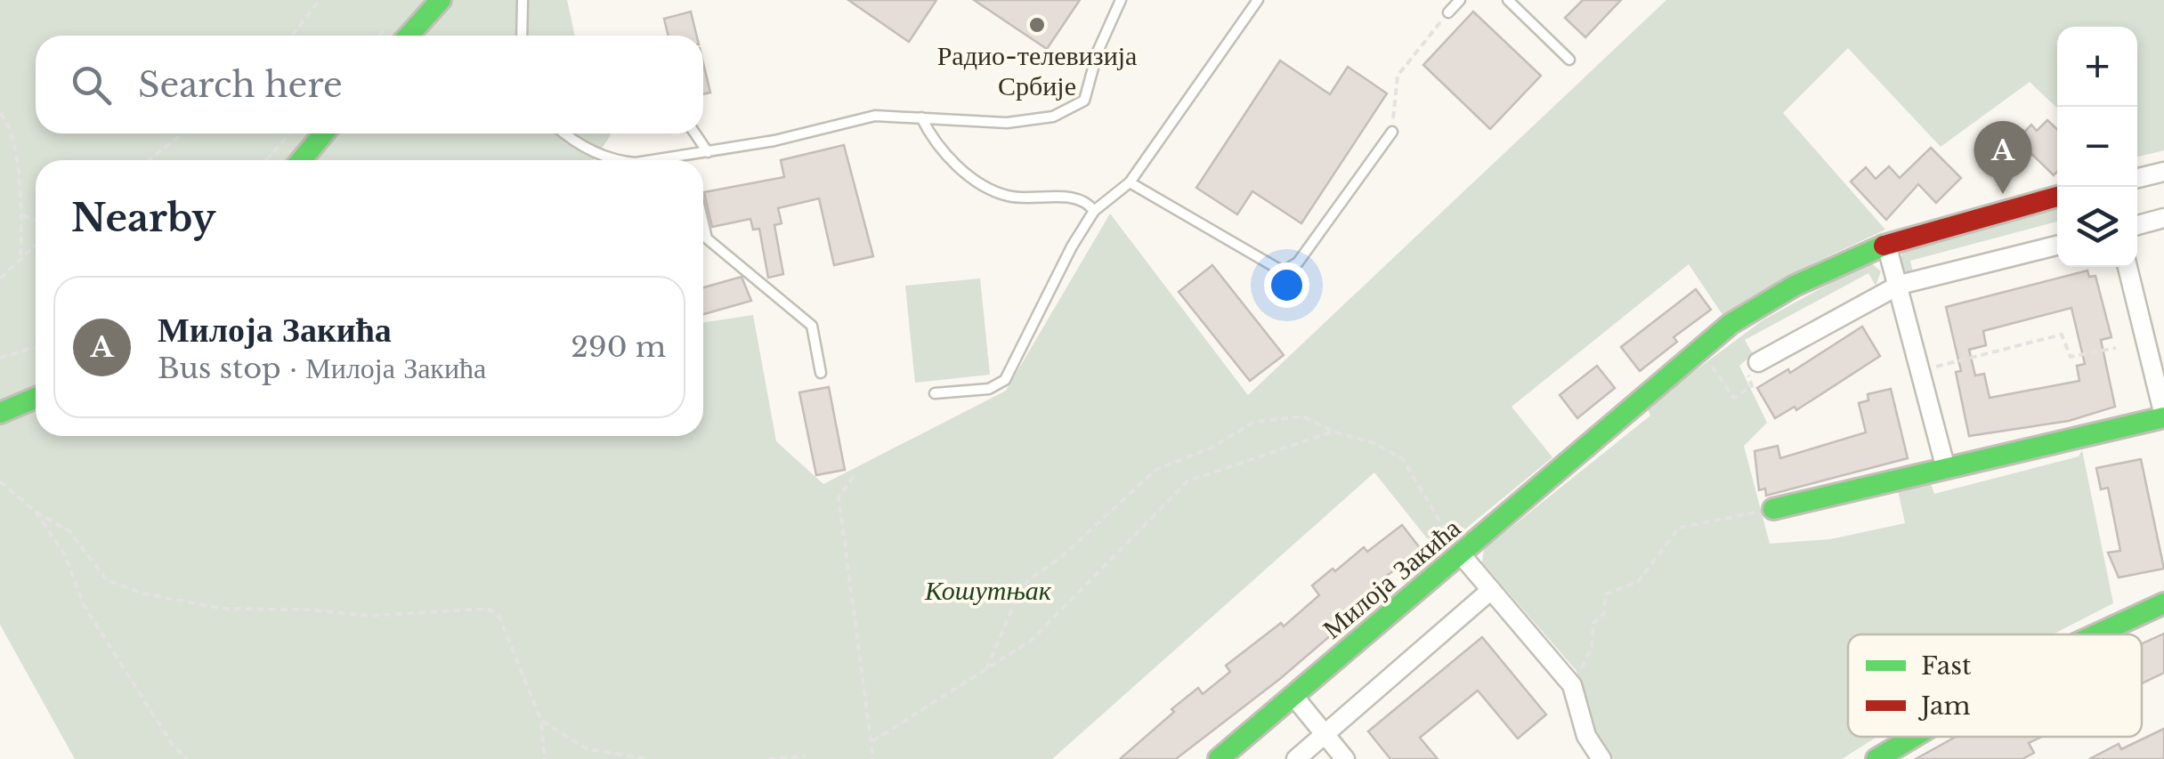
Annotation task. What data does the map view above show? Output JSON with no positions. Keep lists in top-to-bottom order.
{
  "streets": {
    "street": ["Милоја Закића"]
  },
  "parks": ["Кошутњак"],
  "places": ["Радио-телевизија Србије"],
  "legend": ["Fast", "Jam"],
  "page": {
    "map_buttons": ["+", "−"],
    "search": "Search here",
    "pins": "A",
    "heading": "Nearby",
    "list": [
      {
        "mark": "A",
        "name": "Милоја Закића",
        "note": "Bus stop · Милоја Закића",
        "value": "290 m"
      }
    ]
  }
}
